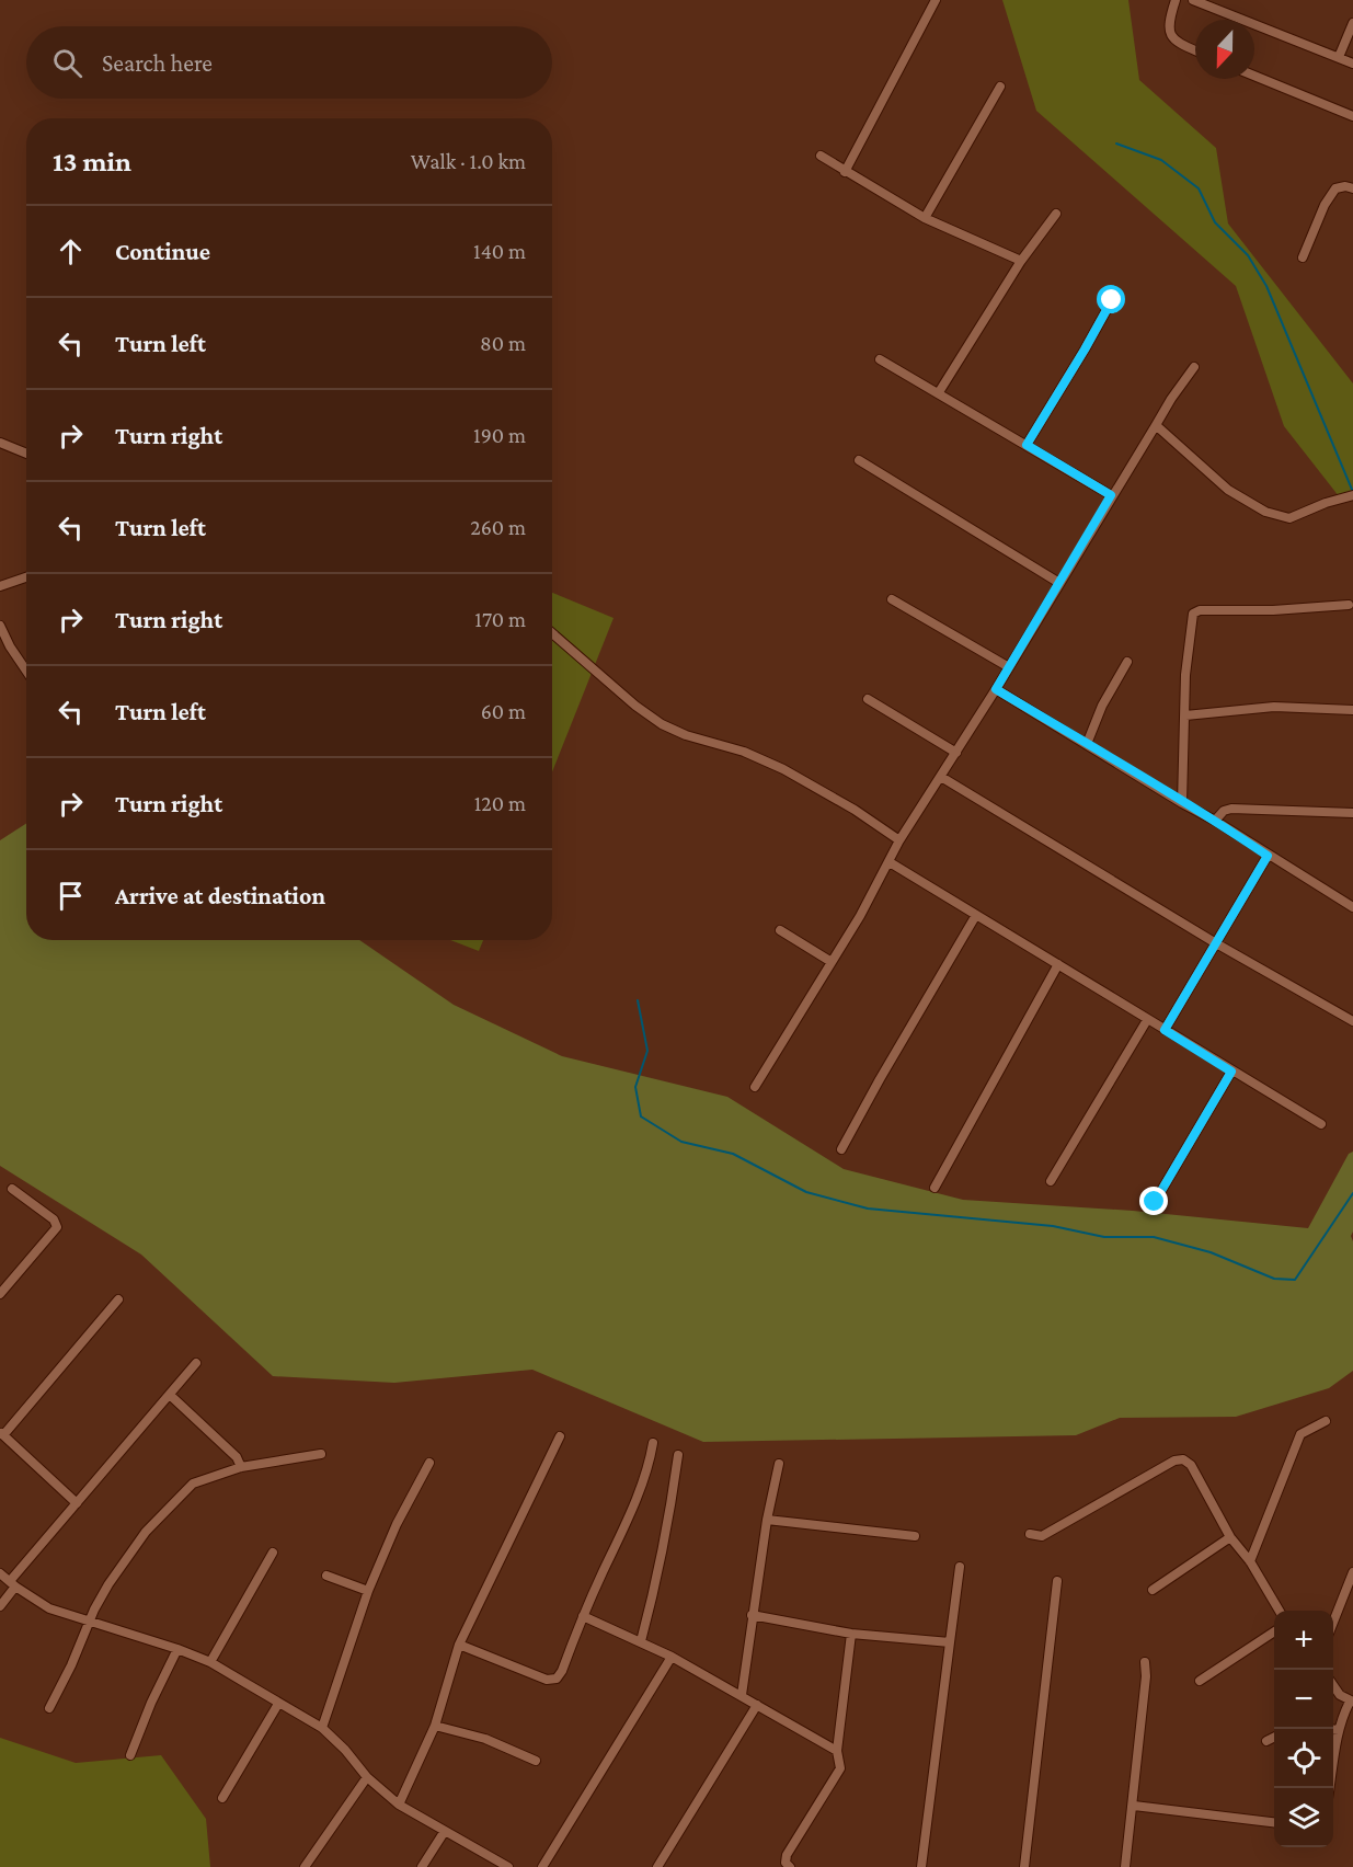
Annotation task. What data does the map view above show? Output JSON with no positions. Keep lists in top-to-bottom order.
{
  "north": "bottom",
  "page": {
    "search": "Search here",
    "heading": ["13 min", "Walk · 1.0 km"],
    "list": [
      ["Continue", "140 m"],
      ["Turn left", "80 m"],
      ["Turn right", "190 m"],
      ["Turn left", "260 m"],
      ["Turn right", "170 m"],
      ["Turn left", "60 m"],
      ["Turn right", "120 m"],
      "Arrive at destination"
    ],
    "map_buttons": ["+", "−"]
  }
}
